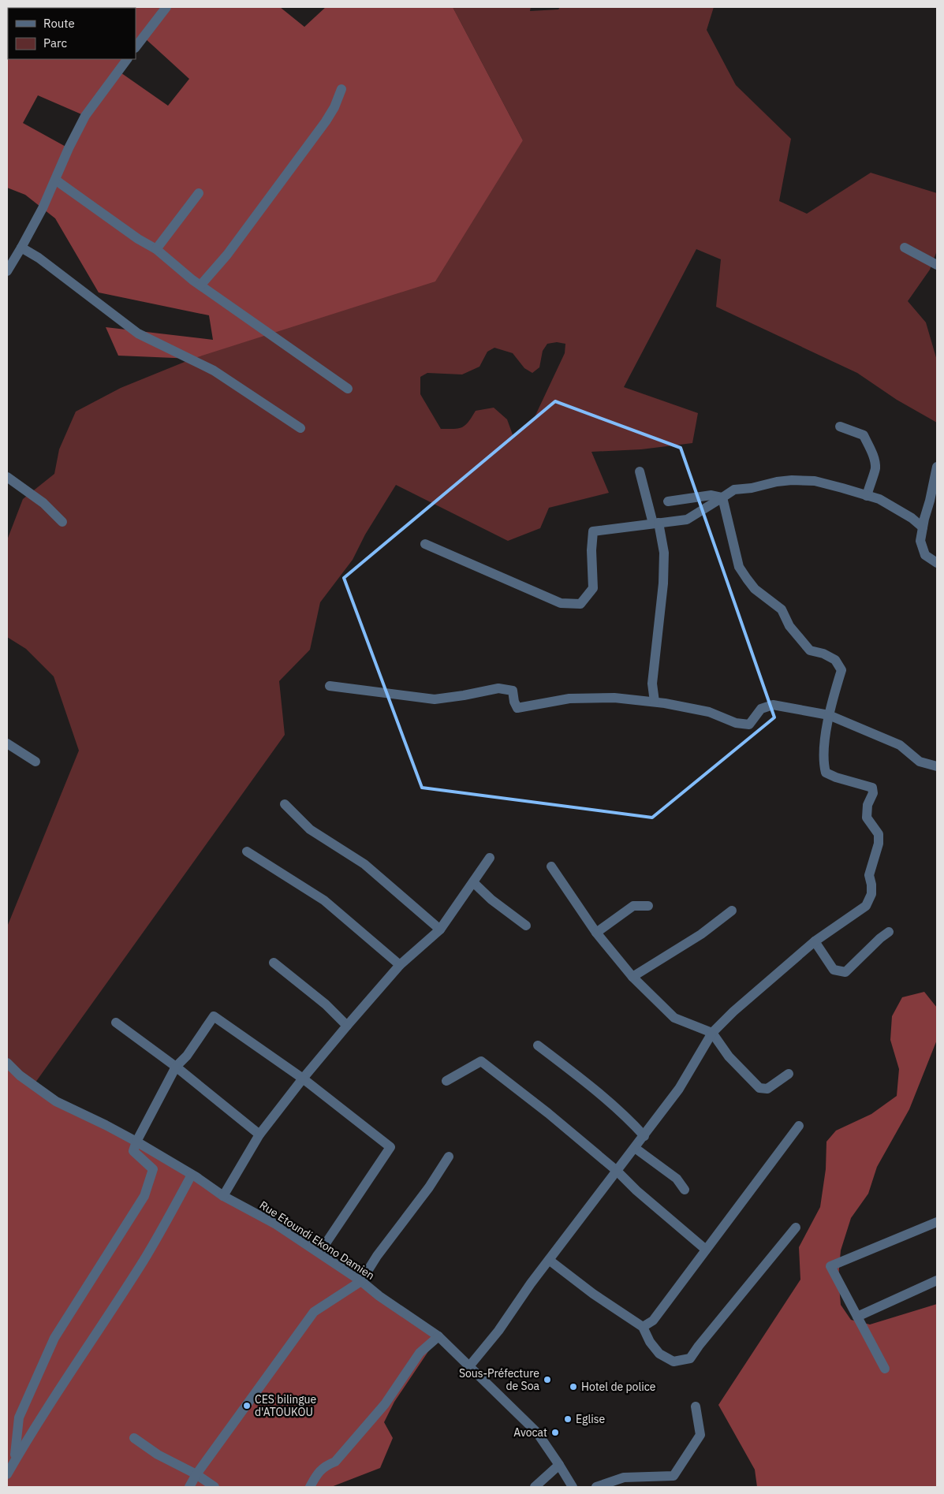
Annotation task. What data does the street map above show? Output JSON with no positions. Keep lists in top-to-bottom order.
{
  "streets": {
    "street": ["Rue Etoundi Ekono Damien"]
  },
  "places": [
    "Sous-Préfecture de Soa",
    "Hotel de police",
    "CES bilingue d'ATOUKOU",
    "Eglise",
    "Avocat"
  ],
  "legend": ["Route", "Parc"]
}
